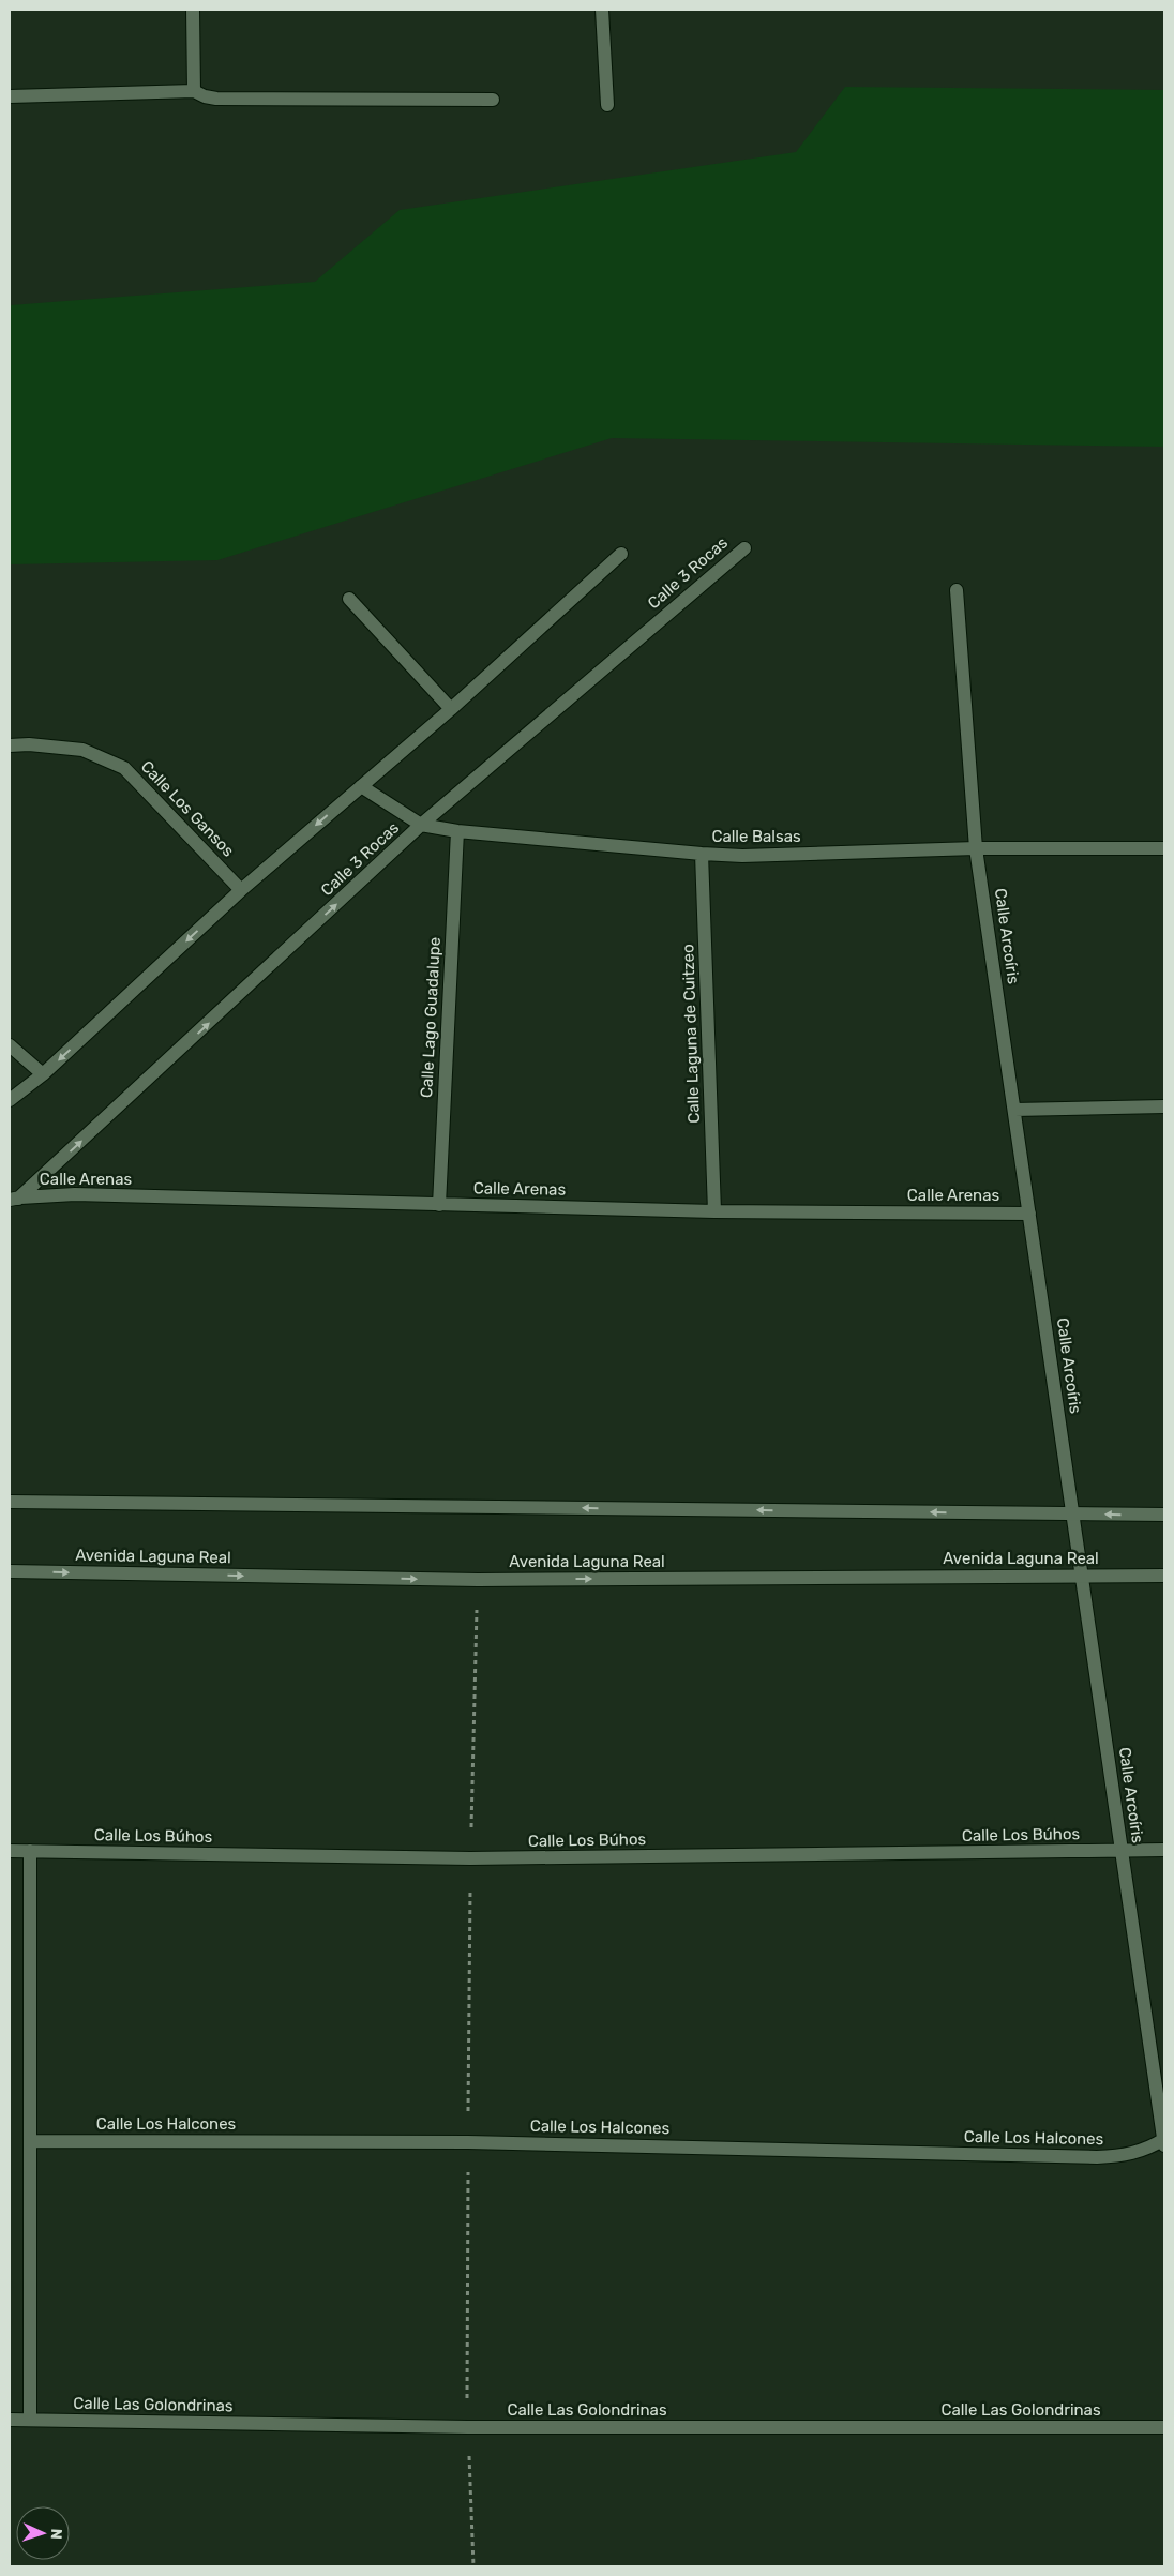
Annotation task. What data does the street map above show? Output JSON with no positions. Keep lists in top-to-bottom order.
{
  "streets": {
    "street": [
      "Calle 3 Rocas",
      "Calle Los Gansos",
      "Calle Balsas",
      "Calle Arcoíris",
      "Calle Lago Guadalupe",
      "Calle Laguna de Cuitzeo",
      "Calle Arenas",
      "Avenida Laguna Real",
      "Calle Los Búhos",
      "Calle Los Halcones",
      "Calle Las Golondrinas"
    ]
  },
  "crossings": [
    ["Calle 3 Rocas", "Calle Balsas"],
    ["Calle 3 Rocas", "Calle Arenas"],
    ["Calle Balsas", "Calle Arcoíris"],
    ["Calle Balsas", "Calle Lago Guadalupe"],
    ["Calle Balsas", "Calle Laguna de Cuitzeo"],
    ["Calle Arcoíris", "Calle Arenas"],
    ["Calle Arcoíris", "Avenida Laguna Real"],
    ["Calle Arcoíris", "Calle Los Búhos"],
    ["Calle Arcoíris", "Calle Los Halcones"],
    ["Calle Lago Guadalupe", "Calle Arenas"],
    ["Calle Laguna de Cuitzeo", "Calle Arenas"]
  ],
  "north": "right"
}
